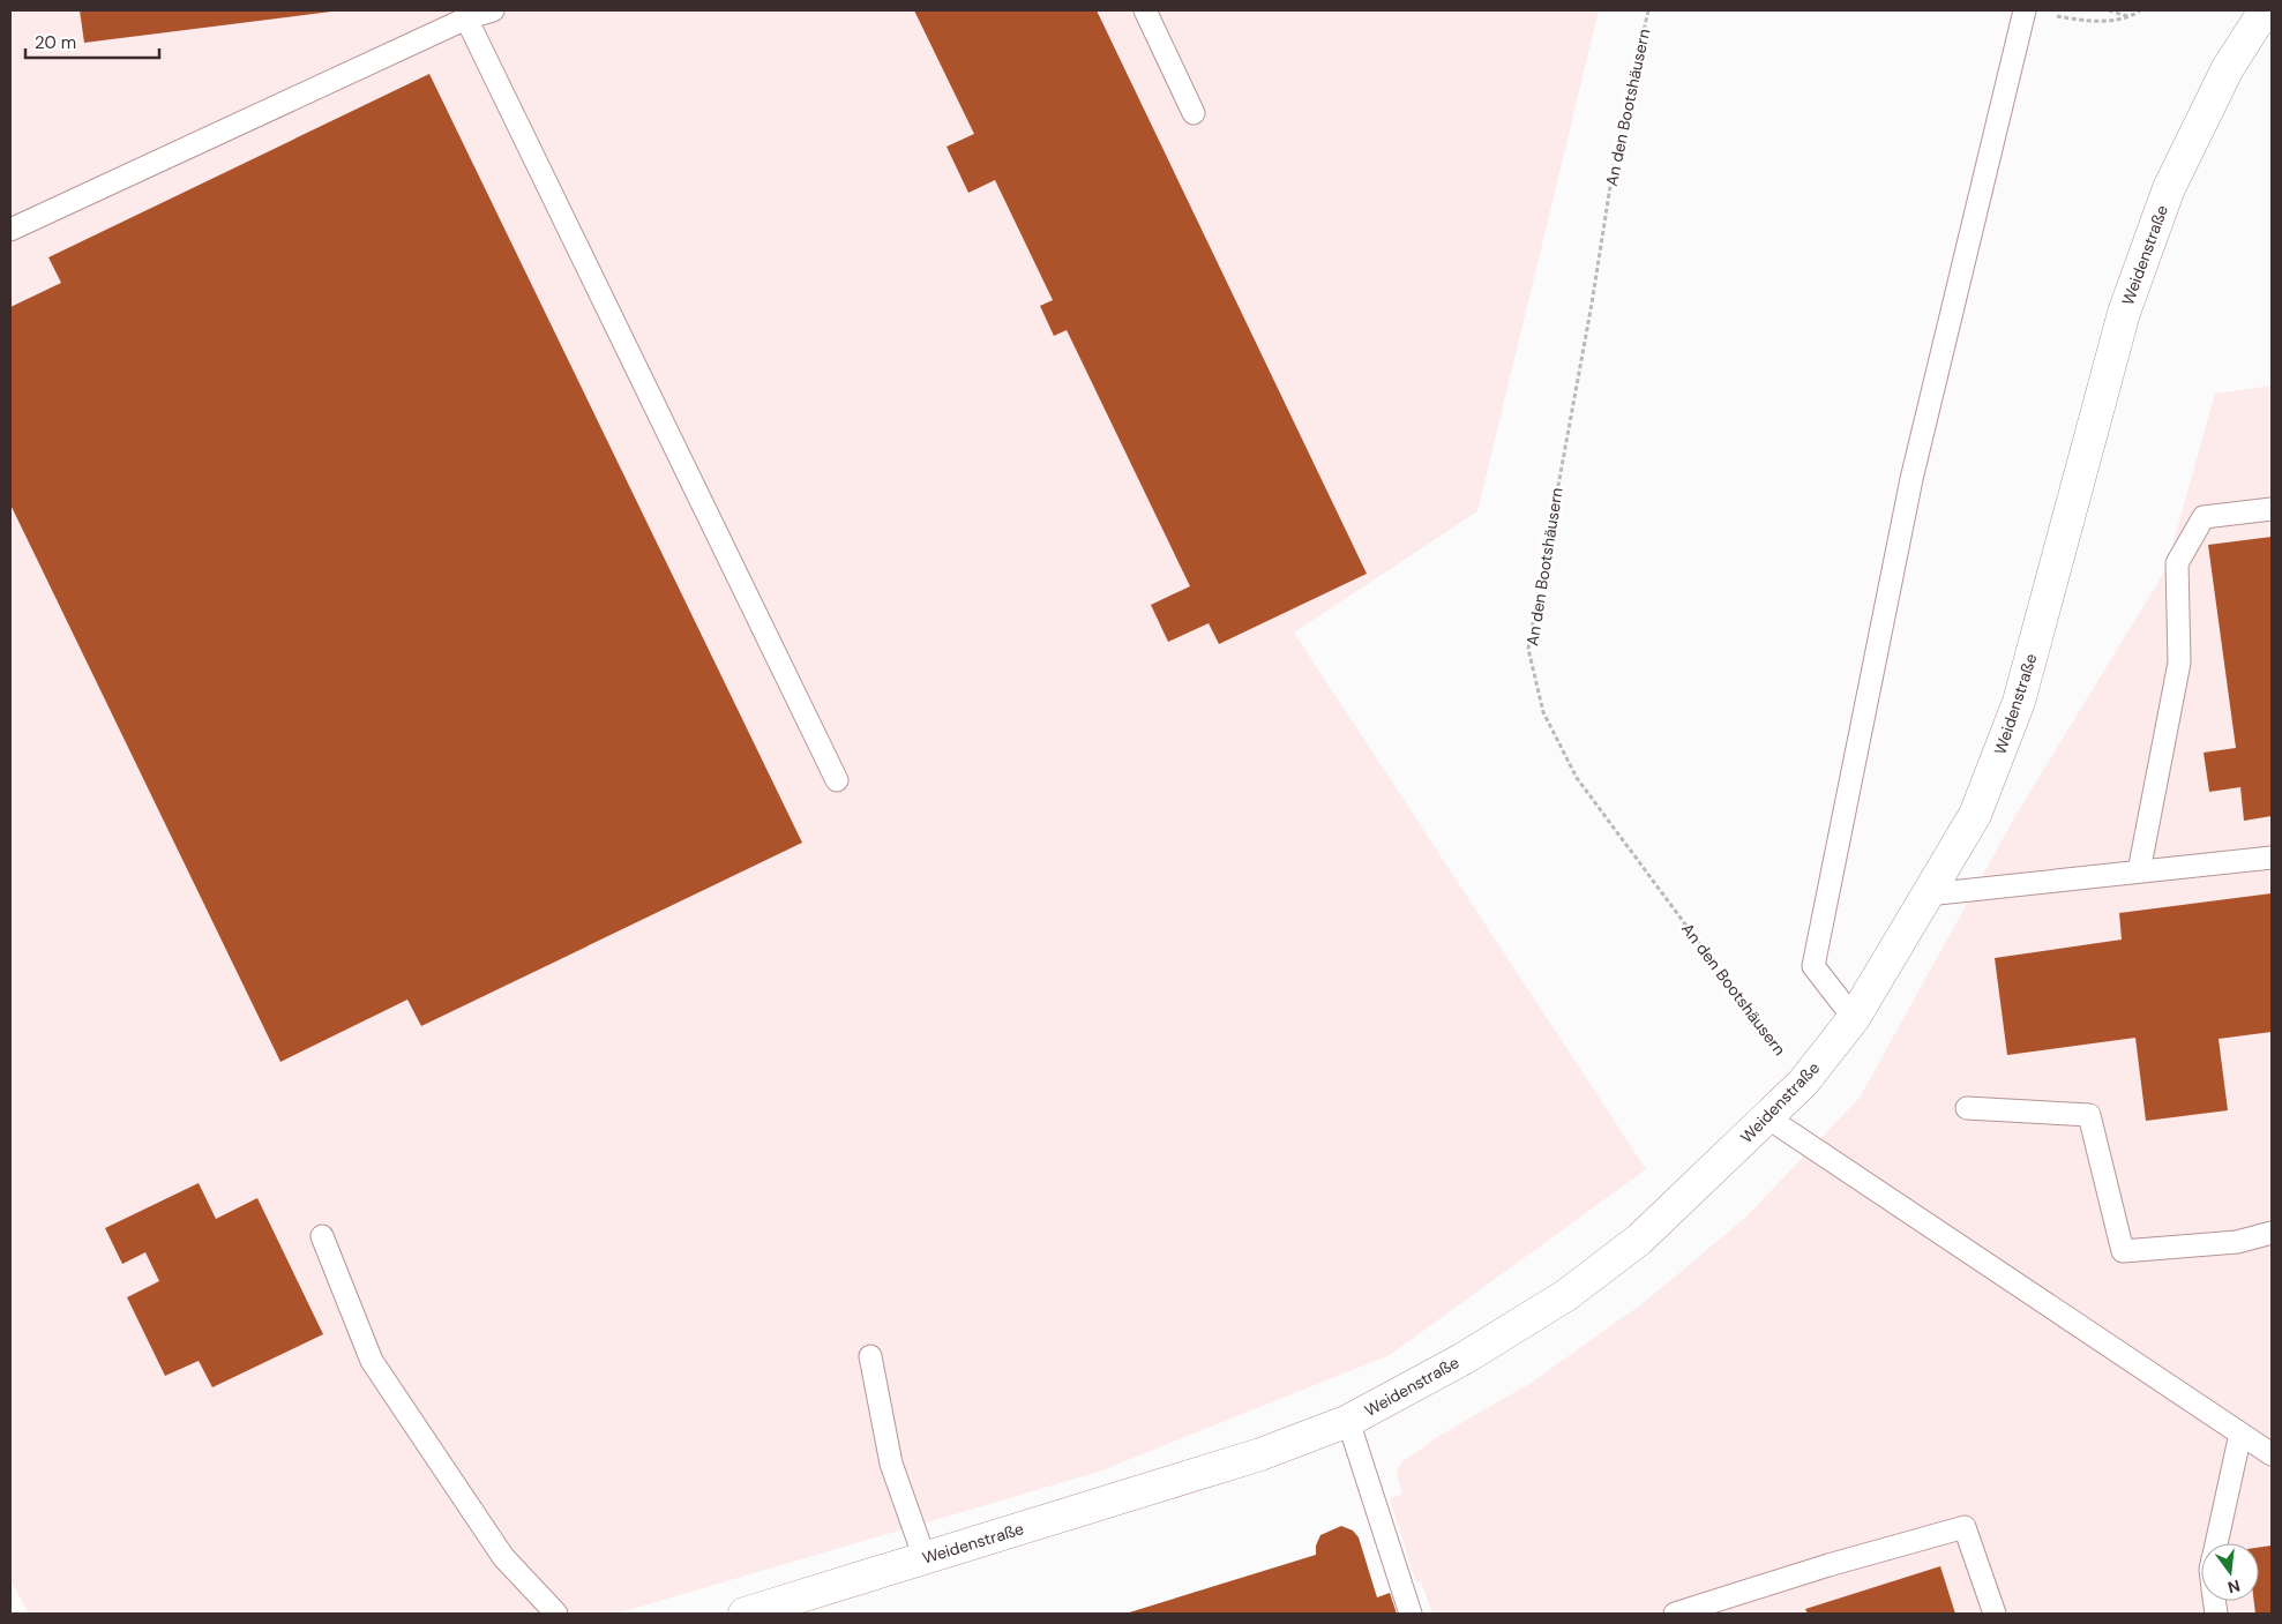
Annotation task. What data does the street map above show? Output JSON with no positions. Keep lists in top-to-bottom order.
{
  "streets": {
    "street": ["Weidenstraße"],
    "path": ["An den Bootshäusern"]
  },
  "crossings": [
    ["An den Bootshäusern", "Weidenstraße"]
  ],
  "scale_bar": "20 m",
  "north": "bottom"
}
